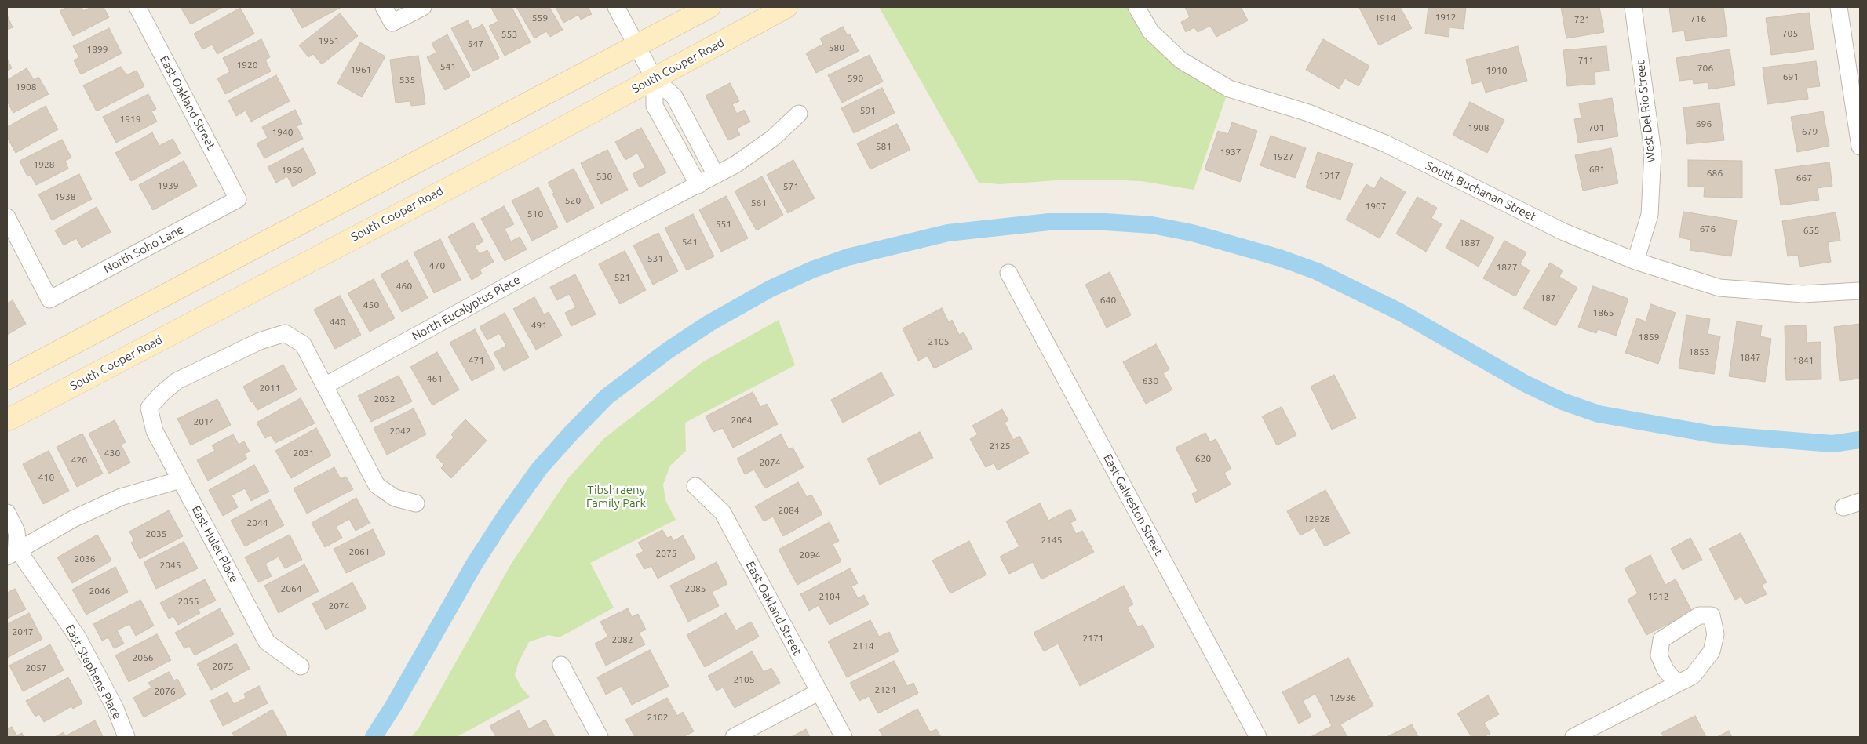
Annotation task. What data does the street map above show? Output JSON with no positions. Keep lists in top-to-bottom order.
{
  "streets": {
    "main road": ["South Cooper Road"],
    "street": [
      "East Oakland Street",
      "West Del Rio Street",
      "South Buchanan Street",
      "North Soho Lane",
      "North Eucalyptus Place",
      "East Galveston Street",
      "East Hulet Place",
      "East Stephens Place"
    ]
  },
  "crossings": [
    ["East Oakland Street", "North Soho Lane"],
    ["West Del Rio Street", "South Buchanan Street"],
    ["North Eucalyptus Place", "East Hulet Place"]
  ],
  "parks": ["Tibshraeny Family Park"],
  "house_numbers": [
    "1912",
    "559",
    "1914",
    "716",
    "721",
    "705",
    "553",
    "1951",
    "547",
    "580",
    "1899",
    "711",
    "1920",
    "541",
    "706",
    "1961",
    "1910",
    "691",
    "590",
    "535",
    "1908",
    "591",
    "1919",
    "696",
    "1908",
    "701",
    "679",
    "1940",
    "581",
    "1937",
    "1927",
    "1928",
    "681",
    "1950",
    "686",
    "1917",
    "530",
    "667",
    "1939",
    "571",
    "1938",
    "520",
    "561",
    "1907",
    "510",
    "551",
    "676",
    "655",
    "541",
    "1887",
    "531",
    "470",
    "1877",
    "521",
    "460",
    "1871",
    "640",
    "450",
    "1865",
    "440",
    "491",
    "1859",
    "2105",
    "1853",
    "1847",
    "471",
    "1841",
    "461",
    "630",
    "2011",
    "2032",
    "2064",
    "2014",
    "2042",
    "2125",
    "430",
    "2031",
    "620",
    "420",
    "2074",
    "410",
    "2084",
    "12928",
    "2044",
    "2035",
    "2145",
    "2061",
    "2075",
    "2094",
    "2036",
    "2045",
    "2064",
    "2085",
    "2046",
    "2104",
    "1912",
    "2055",
    "2074",
    "2047",
    "2171",
    "2082",
    "2114",
    "2066",
    "2075",
    "2057",
    "2105",
    "2124",
    "2076",
    "12936",
    "2102"
  ]
}
